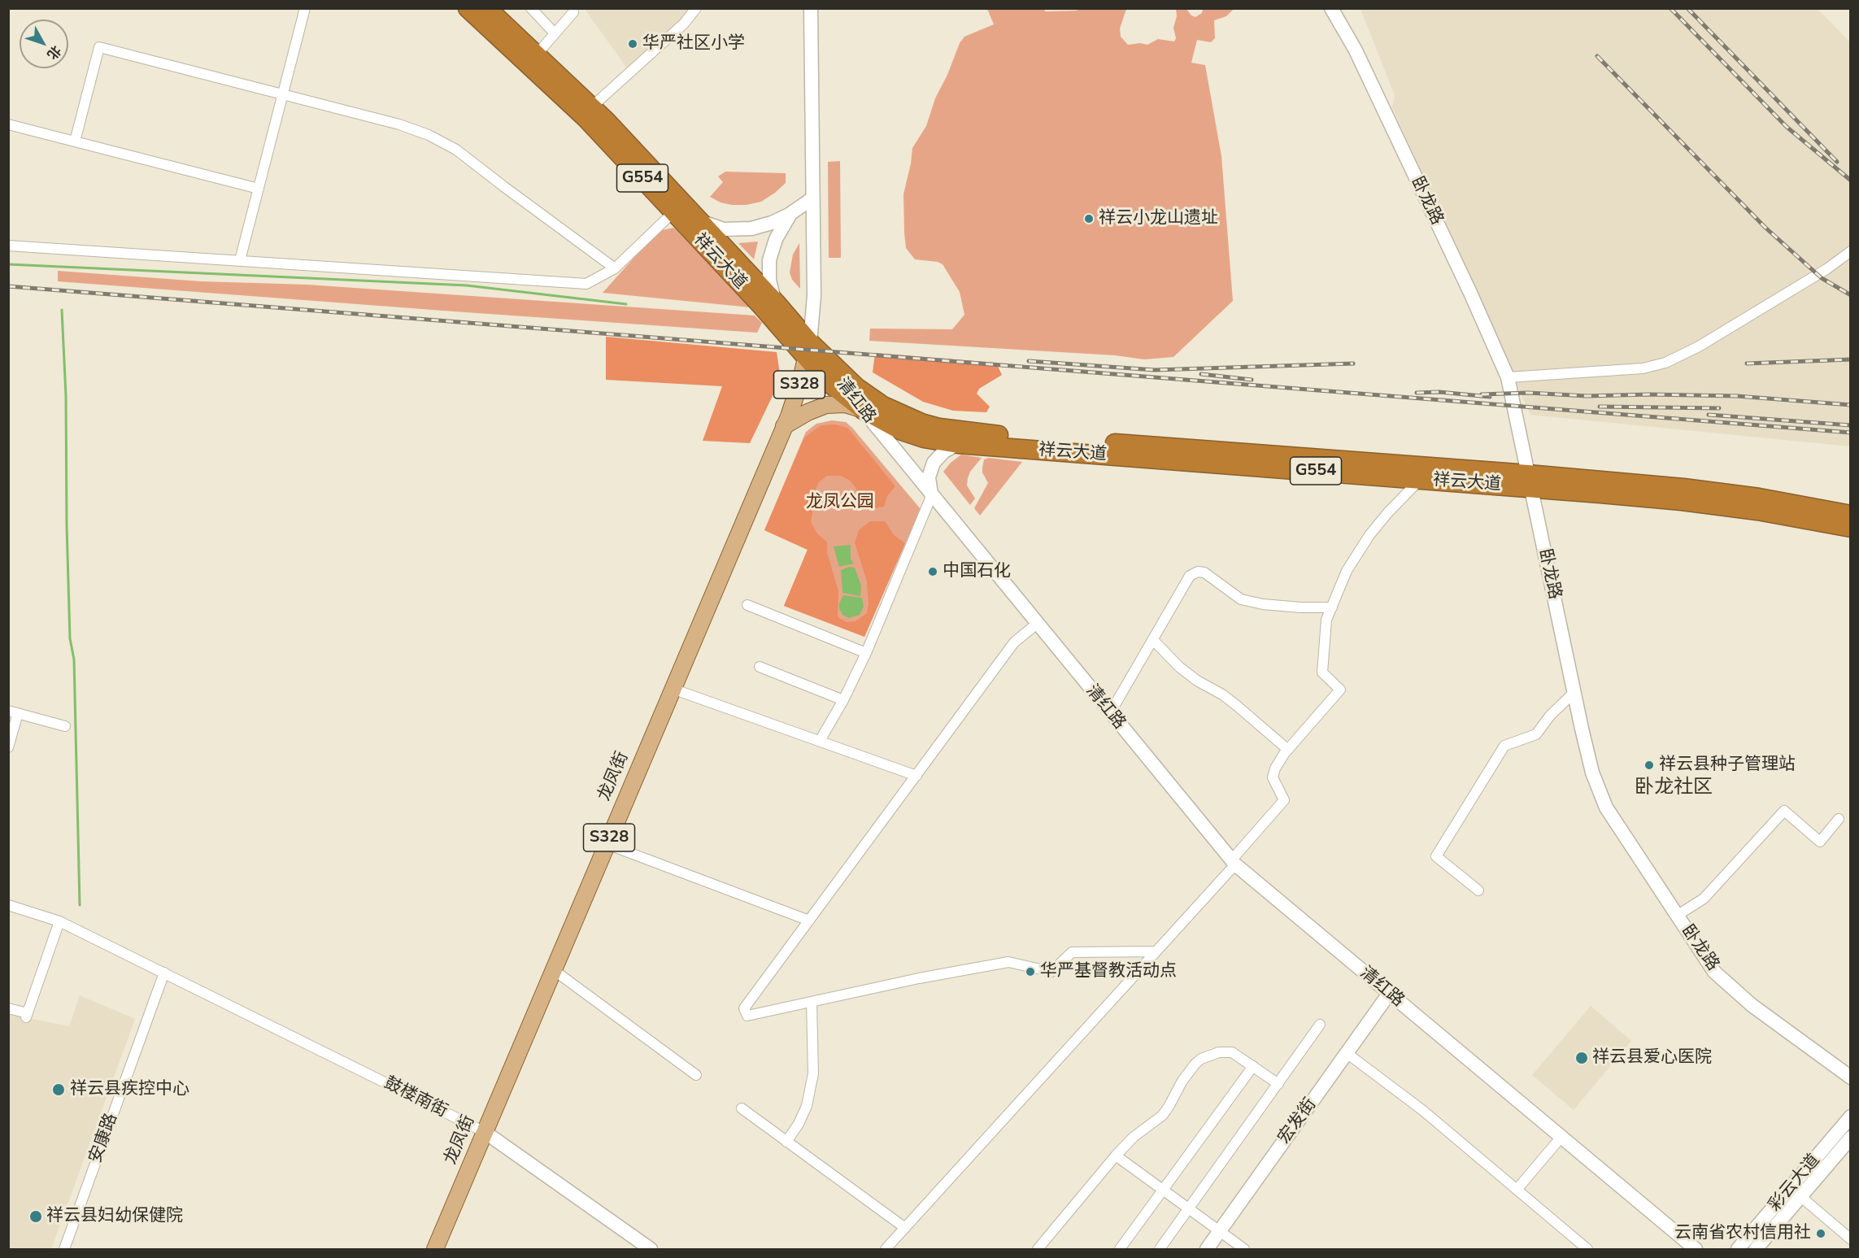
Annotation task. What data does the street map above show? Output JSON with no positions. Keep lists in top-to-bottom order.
{
  "streets": {
    "highway": ["G554", "祥云大道"],
    "main road": [
      "卧龙路",
      "S328",
      "清红路",
      "龙凤街",
      "鼓楼南街",
      "宏发街",
      "彩云大道"
    ],
    "street": ["安康路"]
  },
  "crossings": [
    ["卧龙路", "祥云大道"],
    ["祥云大道", "清红路"],
    ["祥云大道", "龙凤街"],
    ["清红路", "宏发街"],
    ["龙凤街", "鼓楼南街"],
    ["鼓楼南街", "安康路"]
  ],
  "districts": ["卧龙社区"],
  "parks": ["龙凤公园"],
  "places": [
    "华严社区小学",
    "祥云小龙山遗址",
    "中国石化",
    "祥云县种子管理站",
    "华严基督教活动点",
    "祥云县爱心医院",
    "祥云县疾控中心",
    "祥云县妇幼保健院",
    "云南省农村信用社"
  ],
  "north": "bottom right"
}
